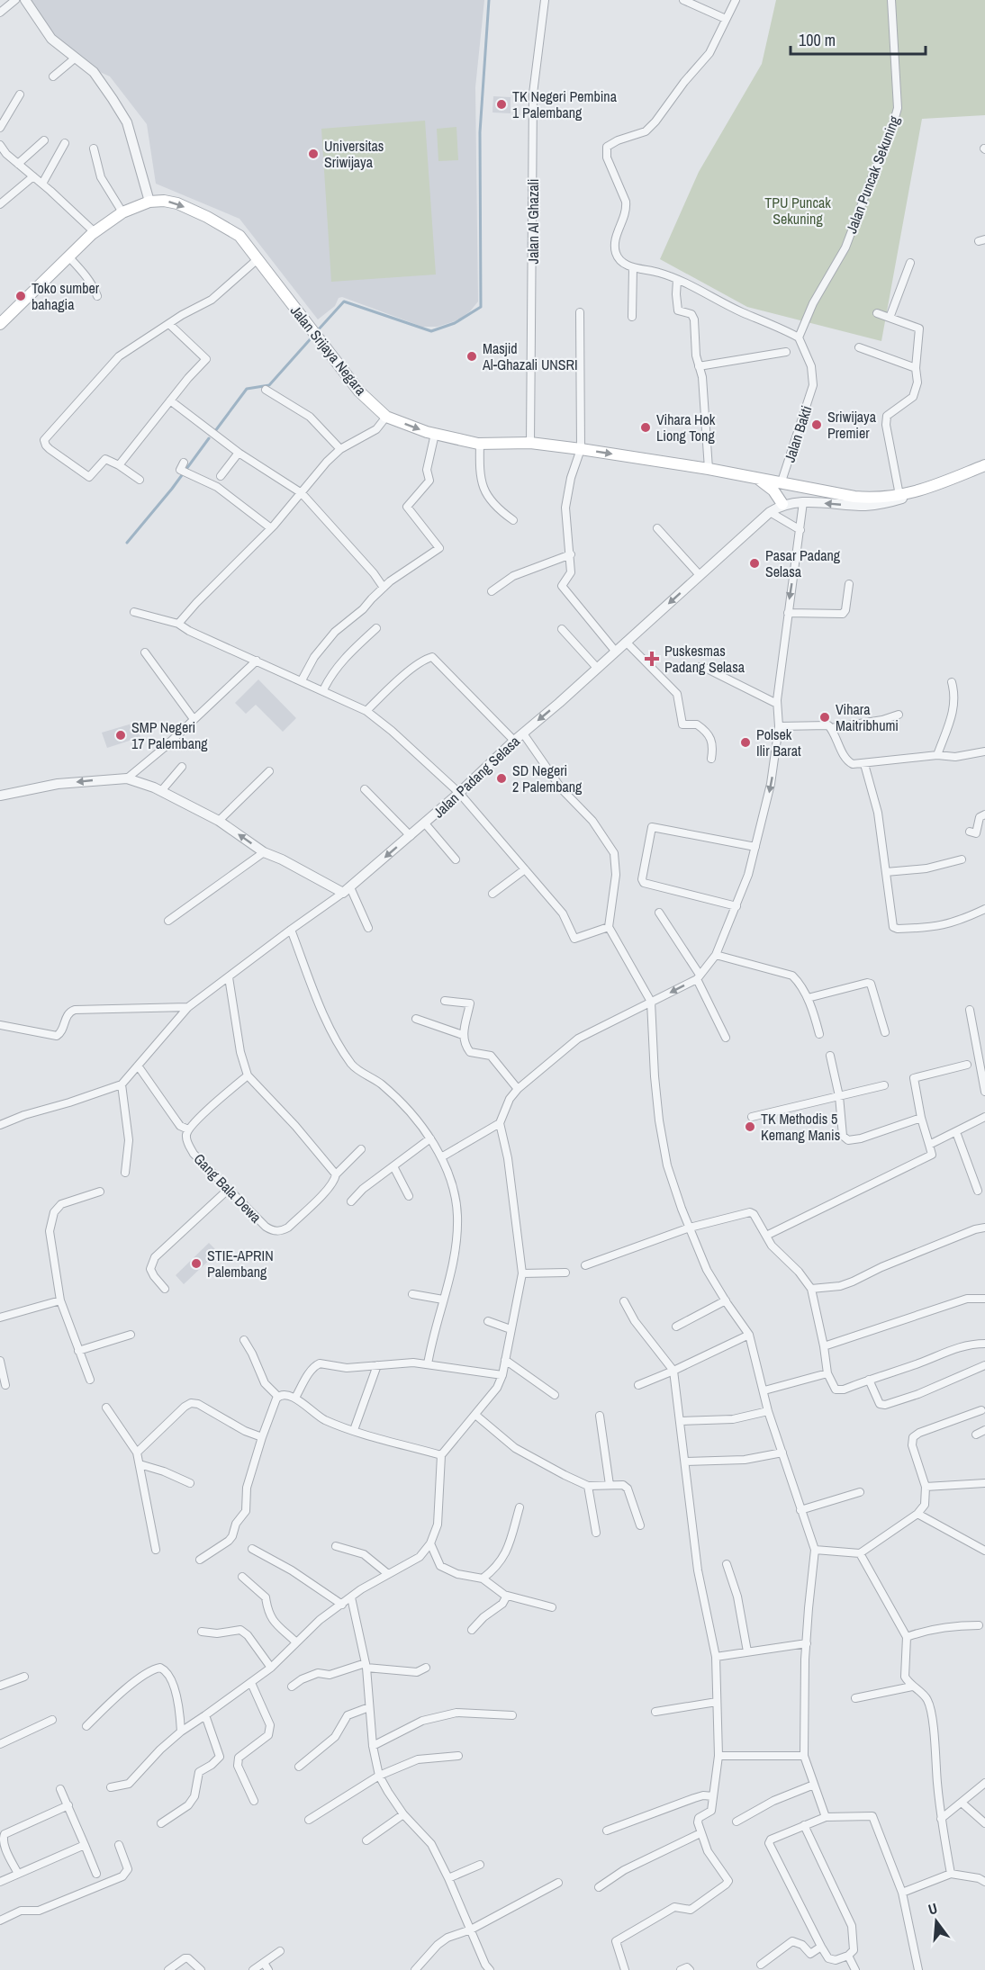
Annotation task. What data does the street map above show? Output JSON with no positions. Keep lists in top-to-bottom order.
{
  "streets": {
    "main road": ["Jalan Srijaya Negara"],
    "street": [
      "Jalan Puncak Sekuning",
      "Jalan Al Ghazali",
      "Jalan Bakti",
      "Jalan Padang Selasa",
      "Gang Bala Dewa"
    ]
  },
  "crossings": [
    ["Jalan Puncak Sekuning", "Jalan Bakti"],
    ["Jalan Al Ghazali", "Jalan Srijaya Negara"],
    ["Jalan Srijaya Negara", "Jalan Bakti"],
    ["Jalan Srijaya Negara", "Jalan Padang Selasa"]
  ],
  "one_way": ["Jalan Padang Selasa"],
  "parks": ["TPU Puncak Sekuning"],
  "places": {
    "other": [
      "TK Negeri Pembina 1 Palembang",
      "Universitas Sriwijaya",
      "Toko sumber bahagia",
      "Masjid Al-Ghazali UNSRI",
      "Sriwijaya Premier",
      "Vihara Hok Liong Tong",
      "Pasar Padang Selasa",
      "Vihara Maitribhumi",
      "SMP Negeri 17 Palembang",
      "Polsek Ilir Barat",
      "SD Negeri 2 Palembang",
      "TK Methodis 5 Kemang Manis",
      "STIE-APRIN Palembang"
    ],
    "health": ["Puskesmas Padang Selasa"]
  },
  "scale_bar": "100 m",
  "north": "top"
}
